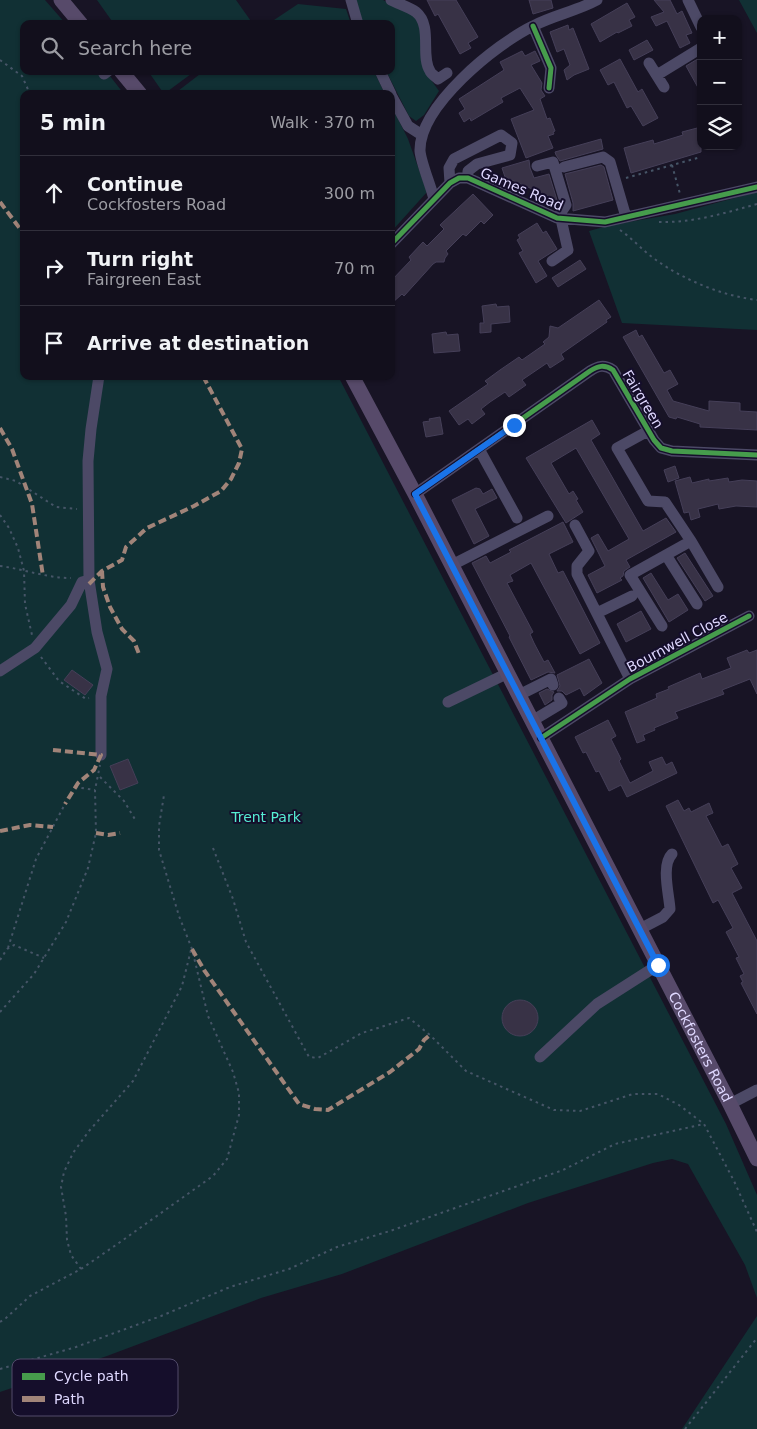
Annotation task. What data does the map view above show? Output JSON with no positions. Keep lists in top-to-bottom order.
{
  "streets": {
    "main road": ["Cockfosters Road"],
    "street": ["Games Road", "Fairgreen", "Bournwell Close"]
  },
  "crossings": [
    ["Bournwell Close", "Cockfosters Road"]
  ],
  "parks": ["Trent Park"],
  "legend": ["Cycle path", "Path"],
  "page": {
    "map_buttons": ["+", "−"],
    "search": "Search here",
    "heading": ["5 min", "Walk · 370 m"],
    "list": [
      ["Continue", "Cockfosters Road", "300 m"],
      ["Turn right", "Fairgreen East", "70 m"],
      "Arrive at destination"
    ]
  }
}
